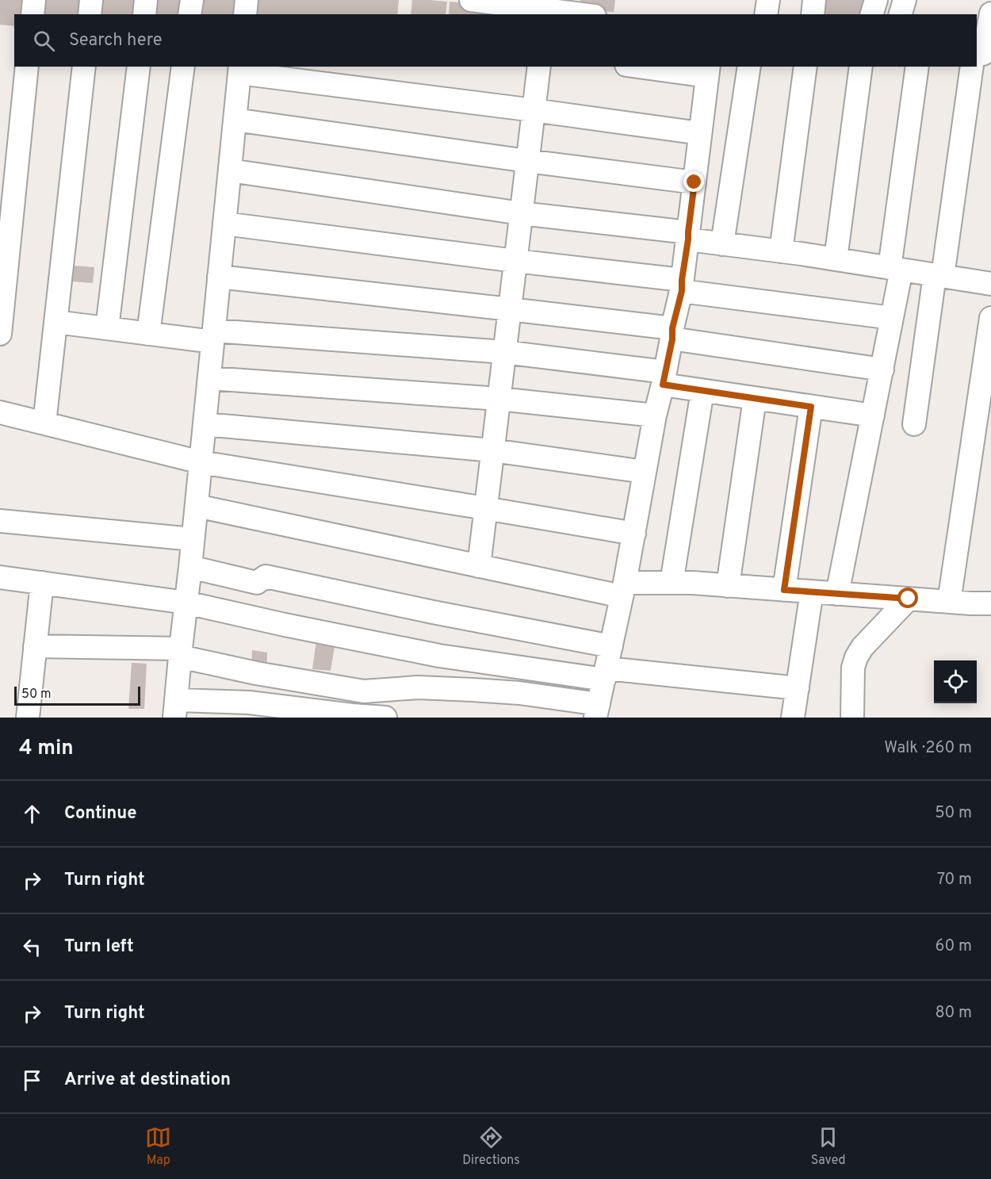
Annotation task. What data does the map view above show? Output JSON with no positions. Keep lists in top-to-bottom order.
{
  "scale_bar": "50 m",
  "page": {
    "search": "Search here",
    "scale": "50 m",
    "heading": ["4 min", "Walk · 260 m"],
    "list": [
      ["Continue", "50 m"],
      ["Turn right", "70 m"],
      ["Turn left", "60 m"],
      ["Turn right", "80 m"],
      "Arrive at destination"
    ],
    "nav": ["Map", "Directions", "Saved"]
  }
}
